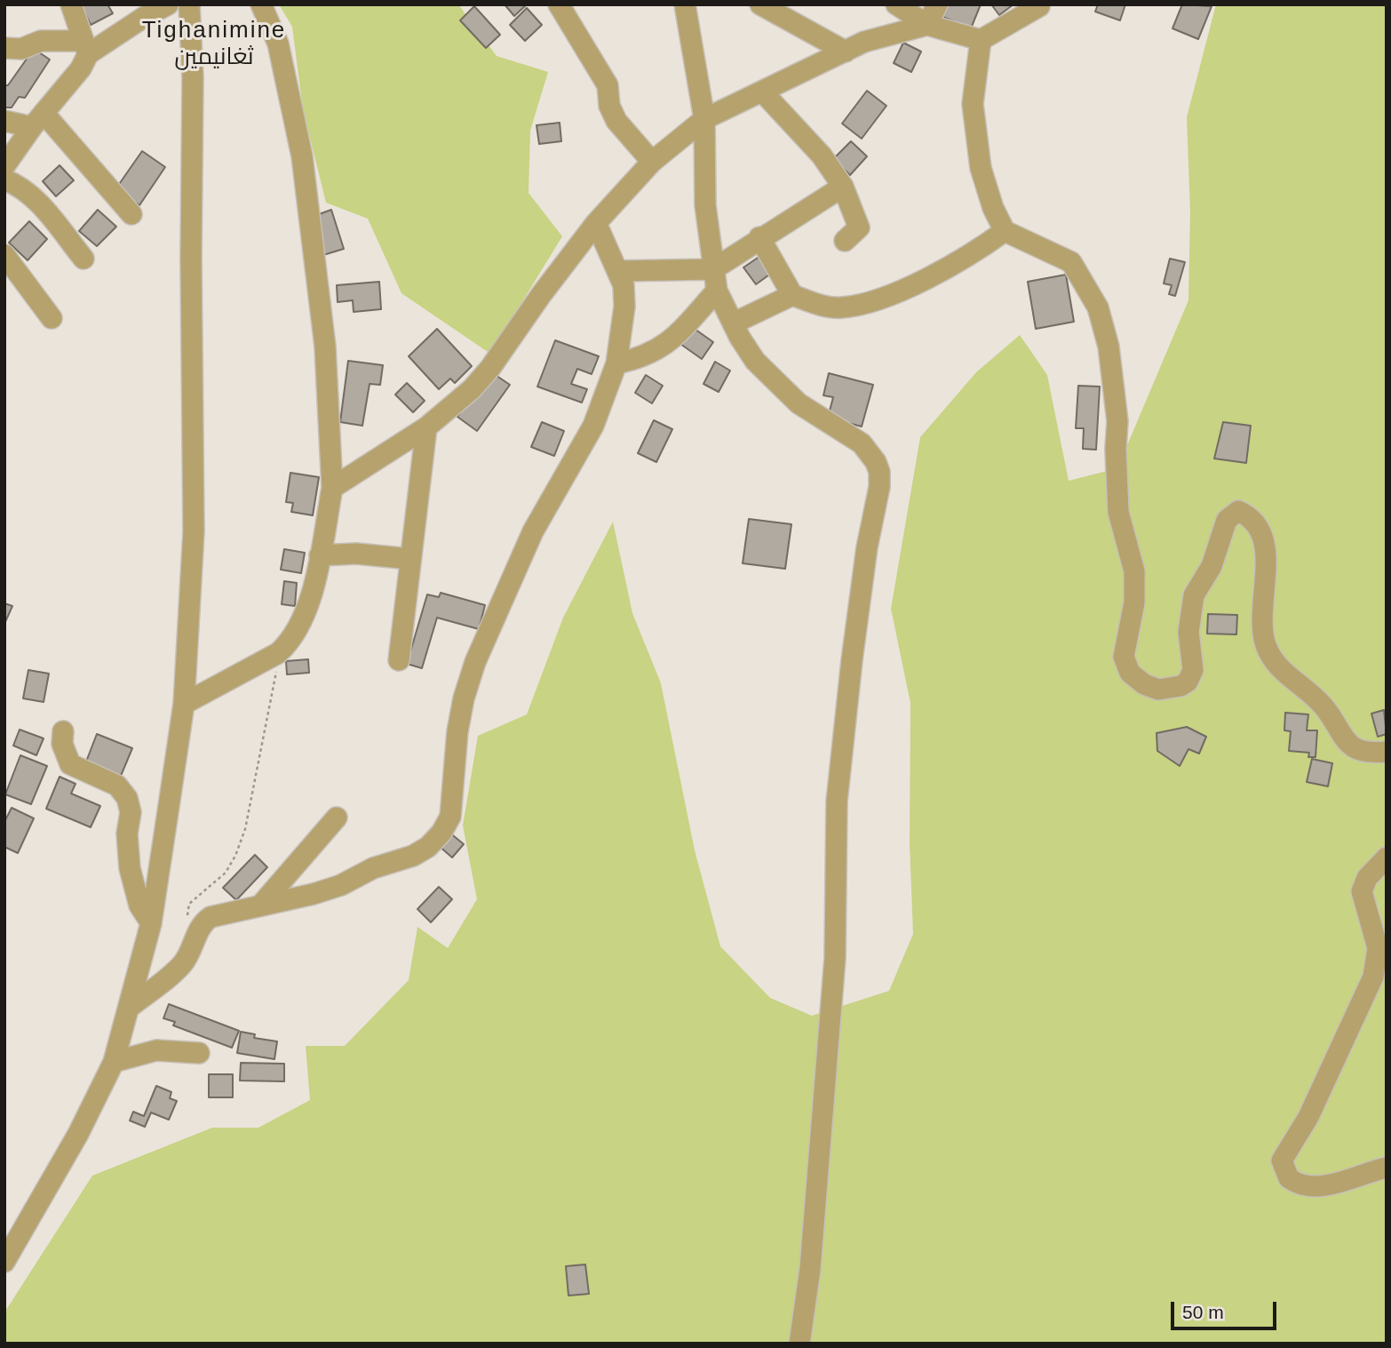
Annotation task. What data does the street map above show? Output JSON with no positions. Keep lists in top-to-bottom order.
{
  "districts": ["Tighanimine ثغانيمين"],
  "scale_bar": "50 m"
}
